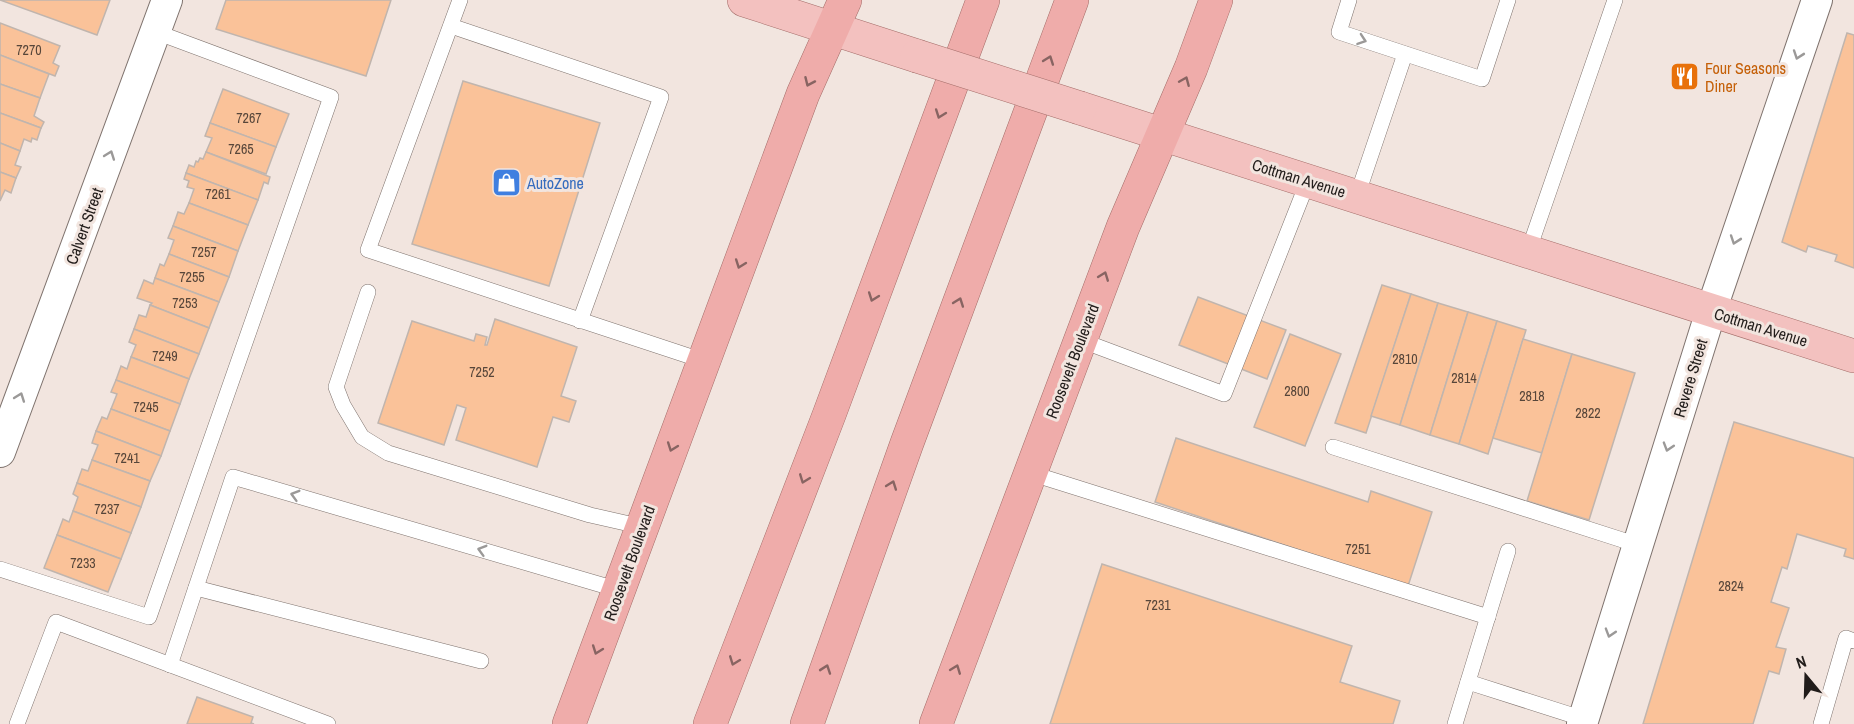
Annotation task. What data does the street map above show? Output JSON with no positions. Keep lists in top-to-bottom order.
{
  "streets": {
    "highway": ["Roosevelt Boulevard"],
    "main road": ["Cottman Avenue"],
    "street": ["Calvert Street", "Revere Street"]
  },
  "crossings": [
    ["Cottman Avenue", "Roosevelt Boulevard"],
    ["Cottman Avenue", "Revere Street"]
  ],
  "one_way": ["Calvert Street", "Revere Street"],
  "places": {
    "restaurant": ["Four Seasons Diner"],
    "shop": ["AutoZone"]
  },
  "house_numbers": [
    "7270",
    "7267",
    "7265",
    "7261",
    "7257",
    "7255",
    "7253",
    "7249",
    "2810",
    "7252",
    "2814",
    "2800",
    "2818",
    "7245",
    "2822",
    "7241",
    "7237",
    "7251",
    "7233",
    "2824",
    "7231"
  ],
  "north": "top"
}
